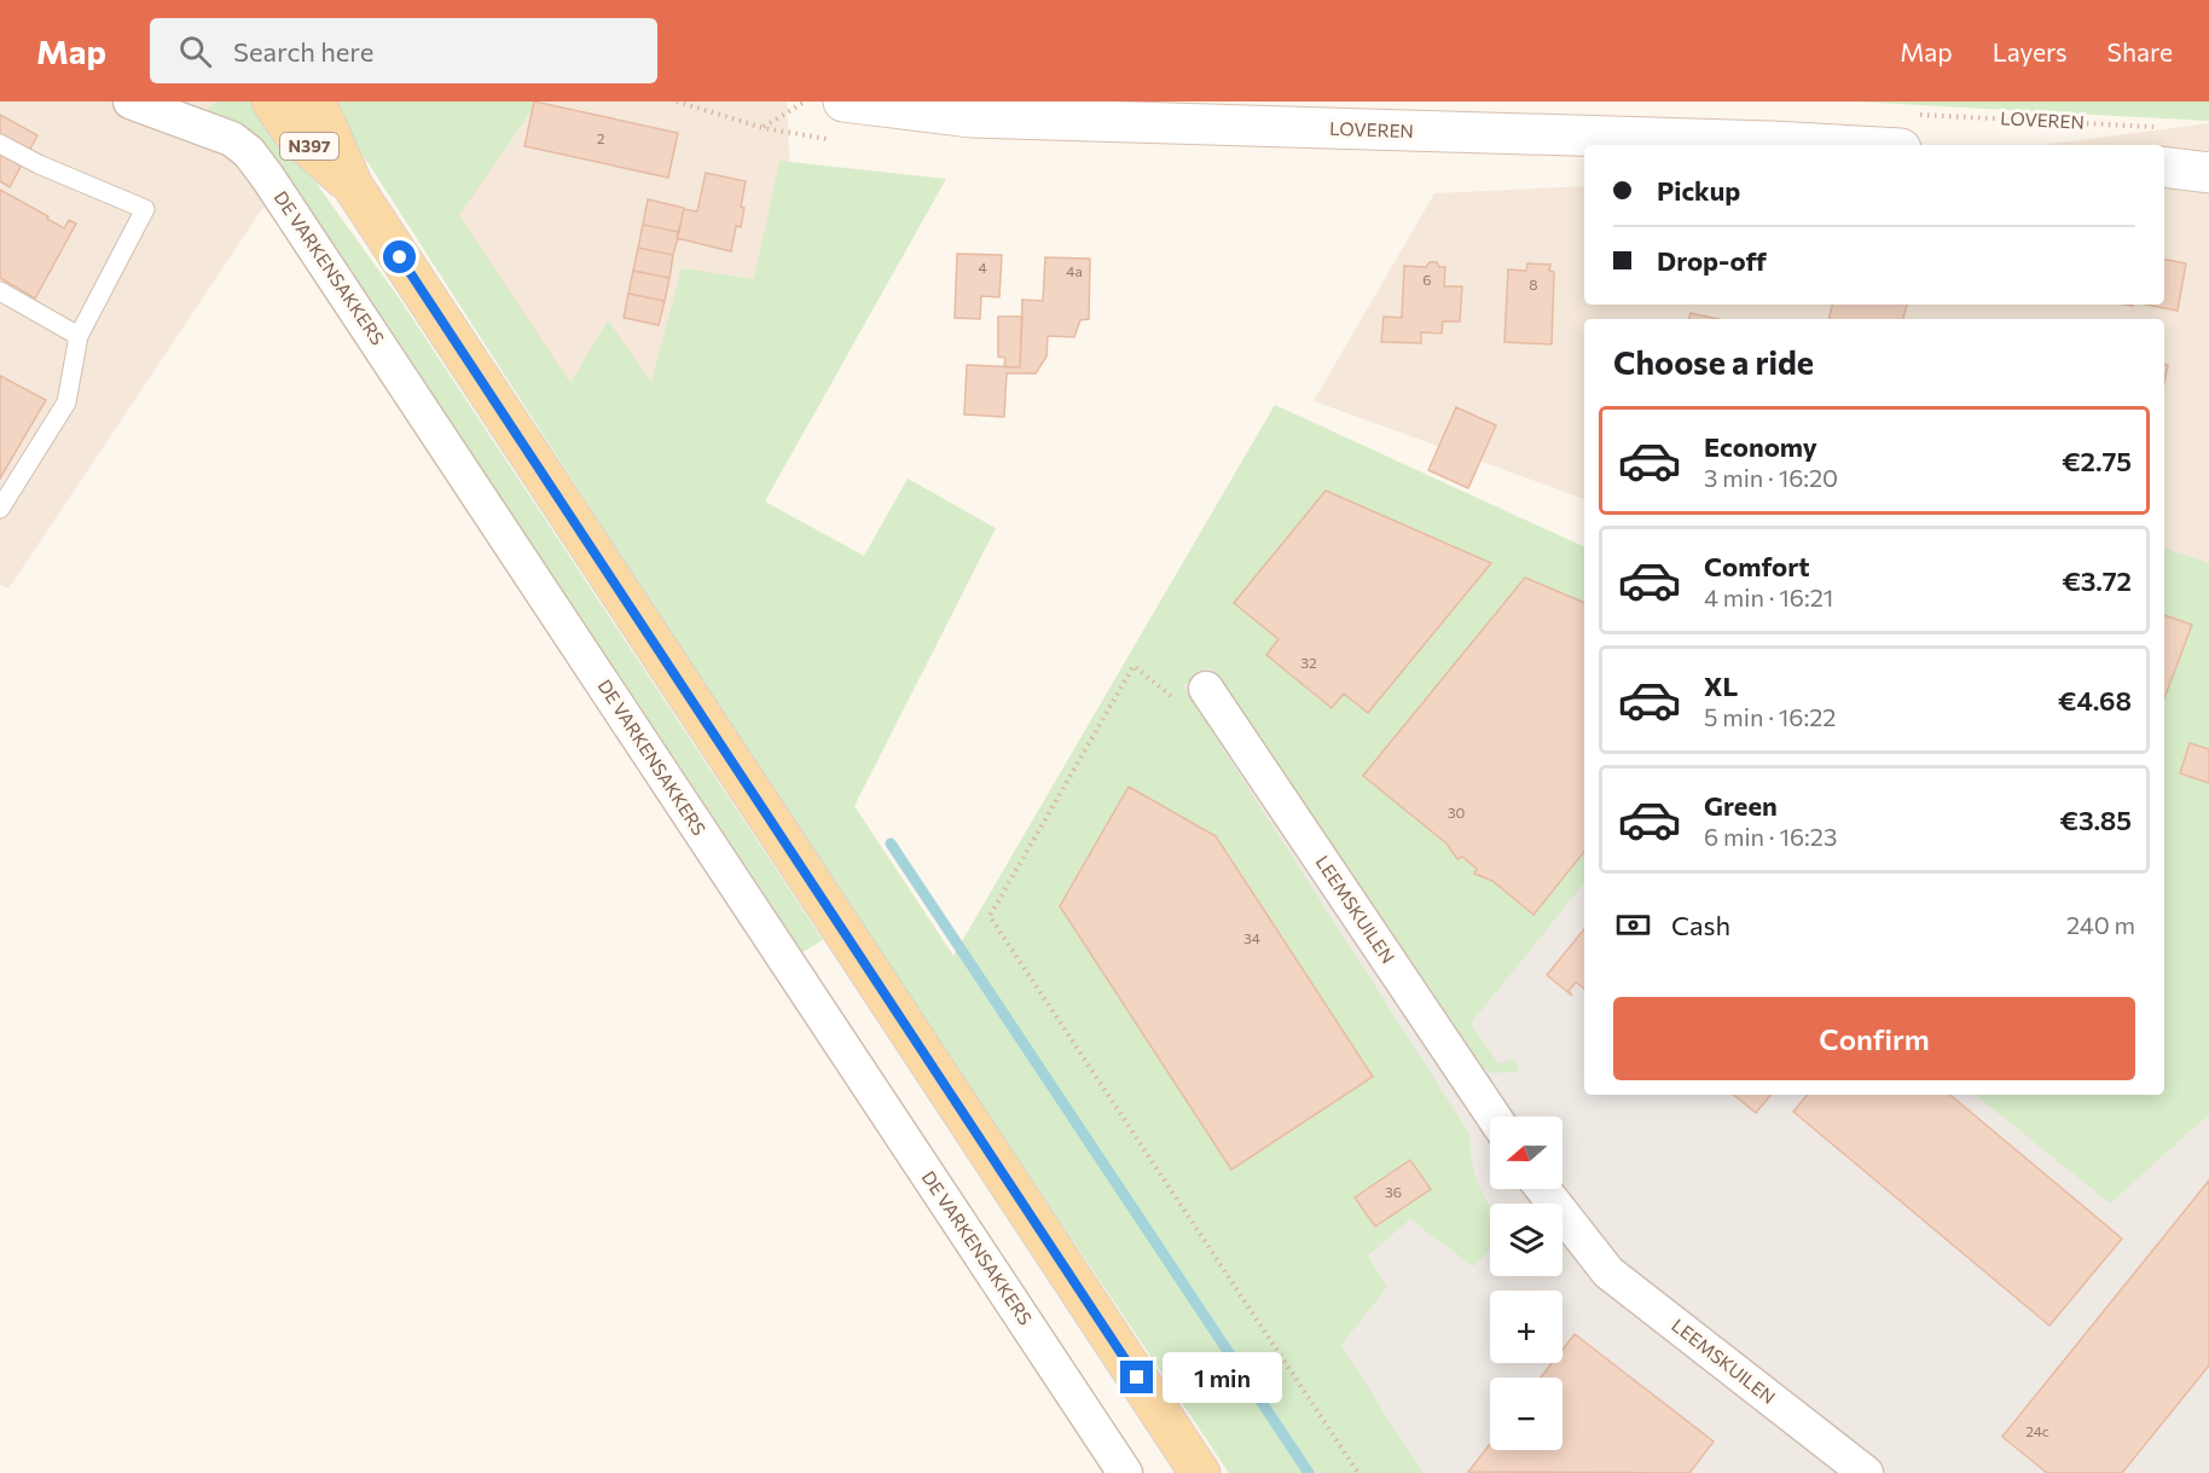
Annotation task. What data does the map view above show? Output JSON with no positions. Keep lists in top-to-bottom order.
{
  "streets": {
    "main road": ["N397"],
    "street": ["LOVEREN", "DE VARKENSAKKERS", "LEEMSKUILEN"]
  },
  "house_numbers": [
    "2",
    "4",
    "4a",
    "6",
    "8",
    "32",
    "30",
    "34",
    "36",
    "24c"
  ],
  "north": "left",
  "page": {
    "header": "Map",
    "search": "Search here",
    "nav": ["Map", "Layers", "Share"],
    "banner": ["Pickup", "Drop-off"],
    "heading": "Choose a ride",
    "list": [
      {
        "name": "Economy",
        "note": "3 min · 16:20",
        "value": "€2.75"
      },
      {
        "name": "Comfort",
        "note": "4 min · 16:21",
        "value": "€3.72"
      },
      {
        "name": "XL",
        "note": "5 min · 16:22",
        "value": "€4.68"
      },
      {
        "name": "Green",
        "note": "6 min · 16:23",
        "value": "€3.85"
      }
    ],
    "pay": ["Cash", "240 m"],
    "buttons": "Confirm",
    "map_buttons": ["+", "−"],
    "bubble": "1 min"
  }
}
